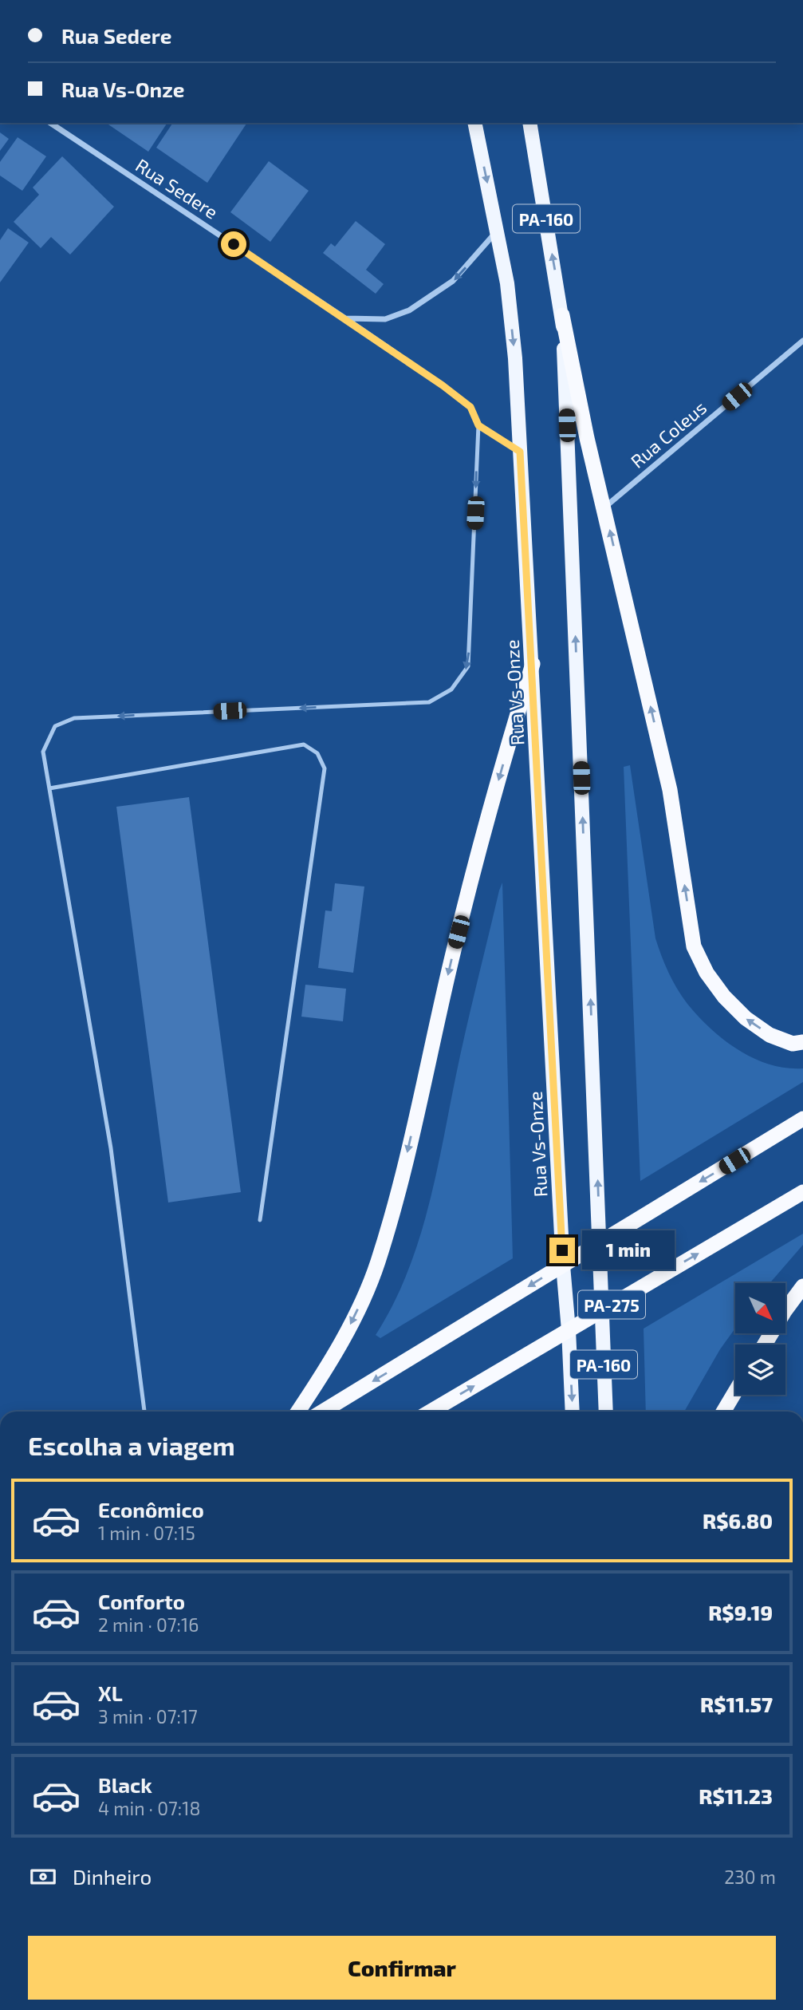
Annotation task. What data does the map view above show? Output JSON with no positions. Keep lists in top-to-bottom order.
{
  "streets": {
    "highway": ["PA-275"],
    "main road": ["PA-160", "Rua Vs-Onze"],
    "street": ["Rua Sedere", "Rua Coleus"]
  },
  "crossings": [
    ["Rua Sedere", "Rua Vs-Onze"],
    ["PA-160", "Rua Vs-Onze"],
    ["PA-160", "PA-275"]
  ],
  "north": "bottom right",
  "page": {
    "banner": ["Rua Sedere", "Rua Vs-Onze"],
    "bubble": "1 min",
    "heading": "Escolha a viagem",
    "list": [
      {
        "name": "Econômico",
        "note": "1 min · 07:15",
        "value": "R$6.80"
      },
      {
        "name": "Conforto",
        "note": "2 min · 07:16",
        "value": "R$9.19"
      },
      {
        "name": "XL",
        "note": "3 min · 07:17",
        "value": "R$11.57"
      },
      {
        "name": "Black",
        "note": "4 min · 07:18",
        "value": "R$11.23"
      }
    ],
    "pay": ["Dinheiro", "230 m"],
    "buttons": "Confirmar"
  }
}
